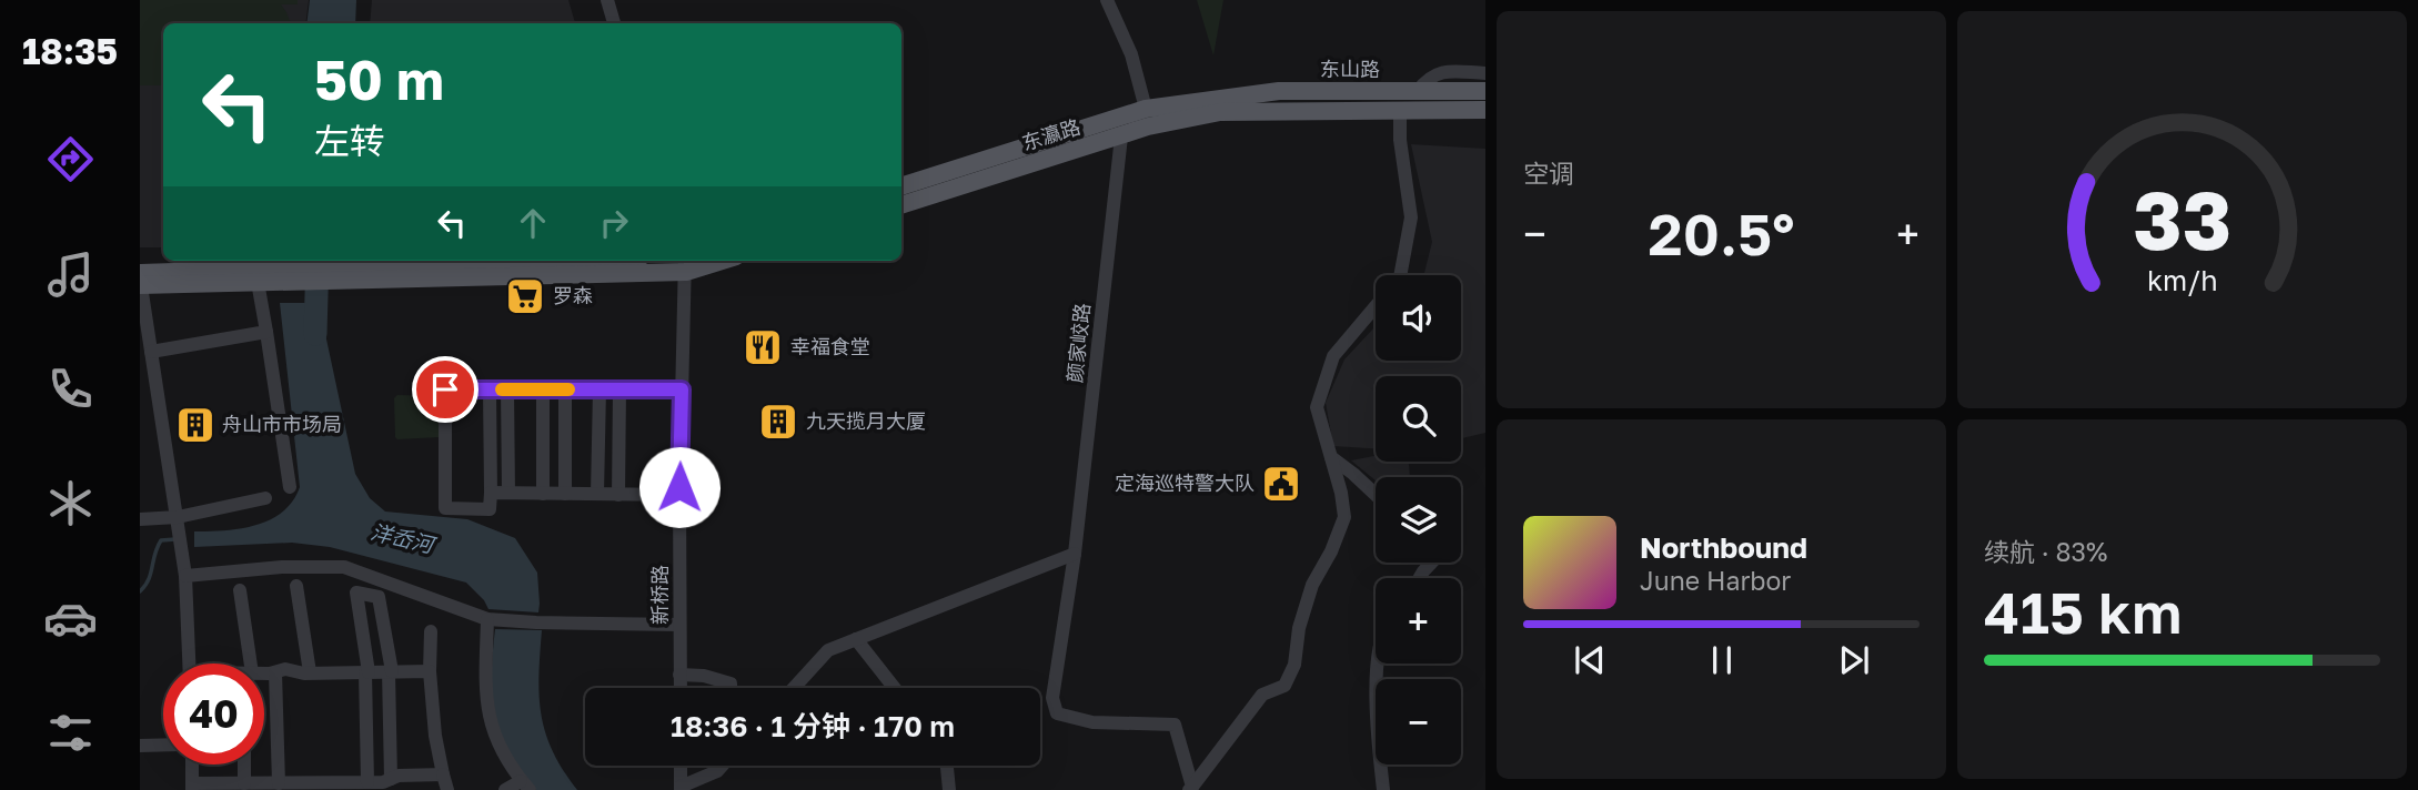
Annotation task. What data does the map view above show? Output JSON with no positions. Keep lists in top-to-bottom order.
{
  "streets": {
    "main road": ["东山路", "东瀛路"],
    "street": ["颜家峧路", "新桥路"]
  },
  "crossings": [
    ["东山路", "东瀛路"],
    ["东瀛路", "颜家峧路"]
  ],
  "water": ["洋岙河"],
  "places": {
    "supermarket": ["罗森"],
    "restaurant": ["幸福食堂"],
    "building": ["九天揽月大厦", "舟山市市场局"],
    "public building": ["定海巡特警大队"]
  },
  "page": {
    "tabs": "18:35",
    "tile": [
      "空调",
      ["续航 · 83%", "415 km"]
    ],
    "turn": ["50 m", "左转"],
    "heat": ["−", "20.5°", "+"],
    "map_buttons": ["+", "−"],
    "song": ["Northbound", "June Harbor"],
    "limit": "40",
    "trip": "18:36 · 1 分钟 · 170 m",
    "gauge": ["33", "km/h"]
  }
}
